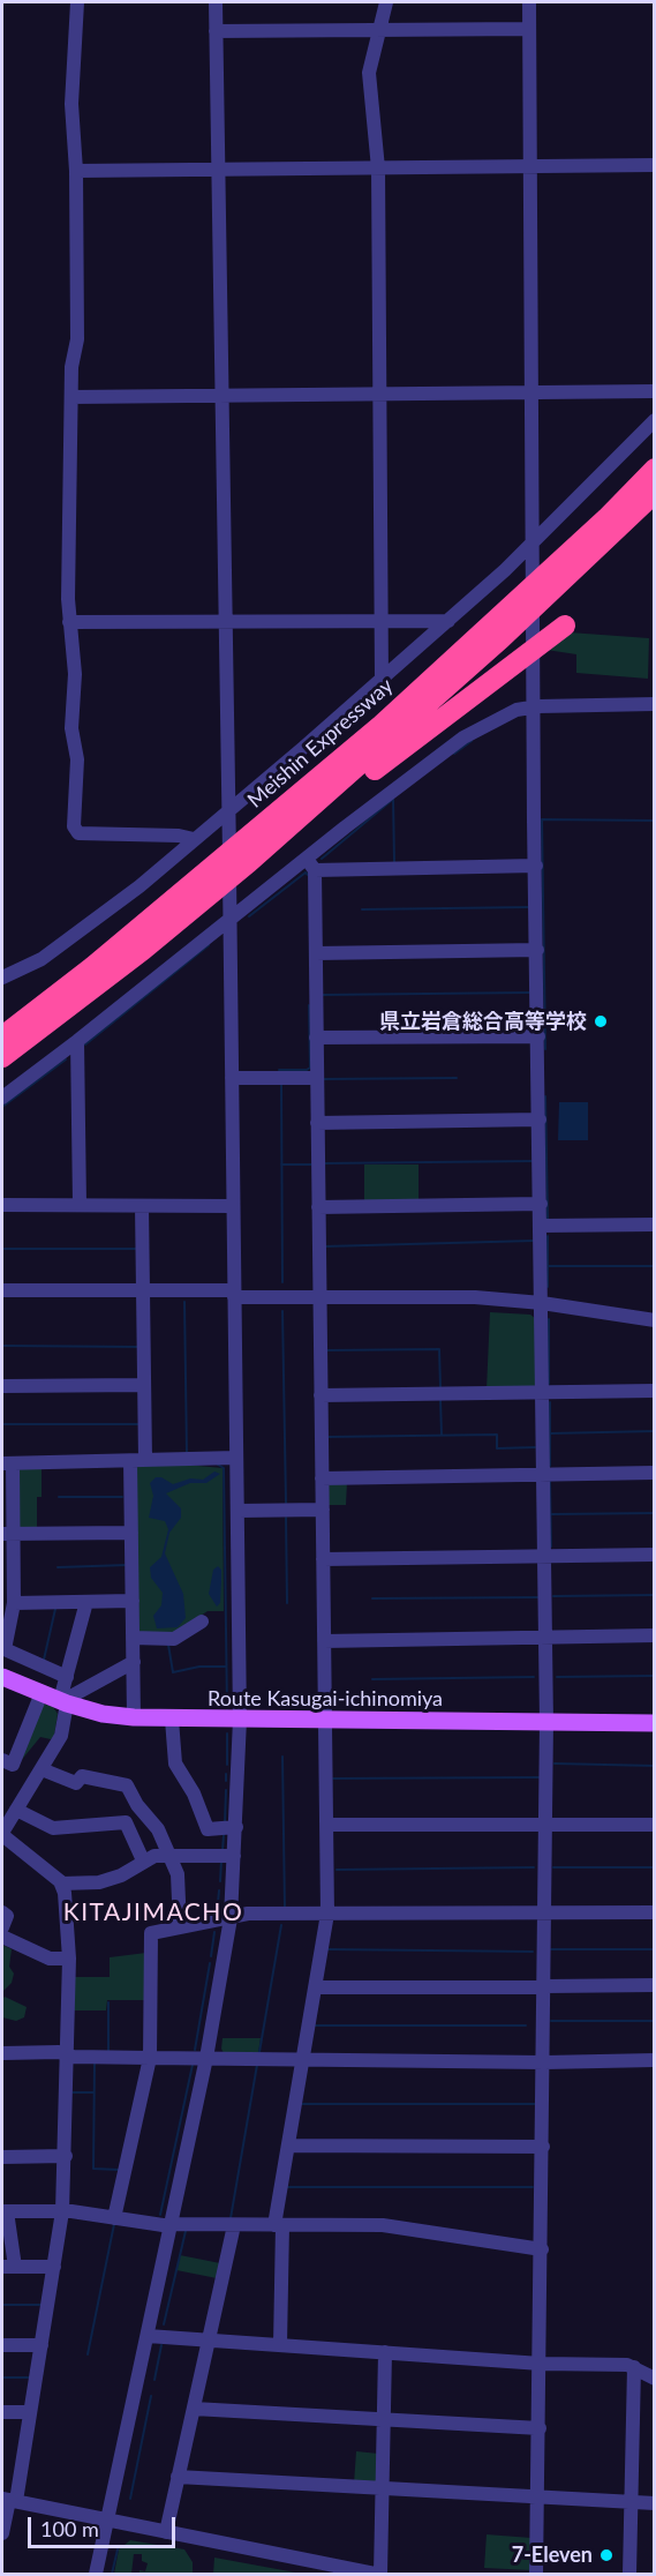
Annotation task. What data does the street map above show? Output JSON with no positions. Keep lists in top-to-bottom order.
{
  "streets": {
    "highway": ["Meishin Expressway"],
    "main road": ["Route Kasugai-ichinomiya"]
  },
  "districts": ["KITAJIMACHO"],
  "places": ["県立岩倉総合高等学校", "7-Eleven"],
  "scale_bar": "100 m"
}
